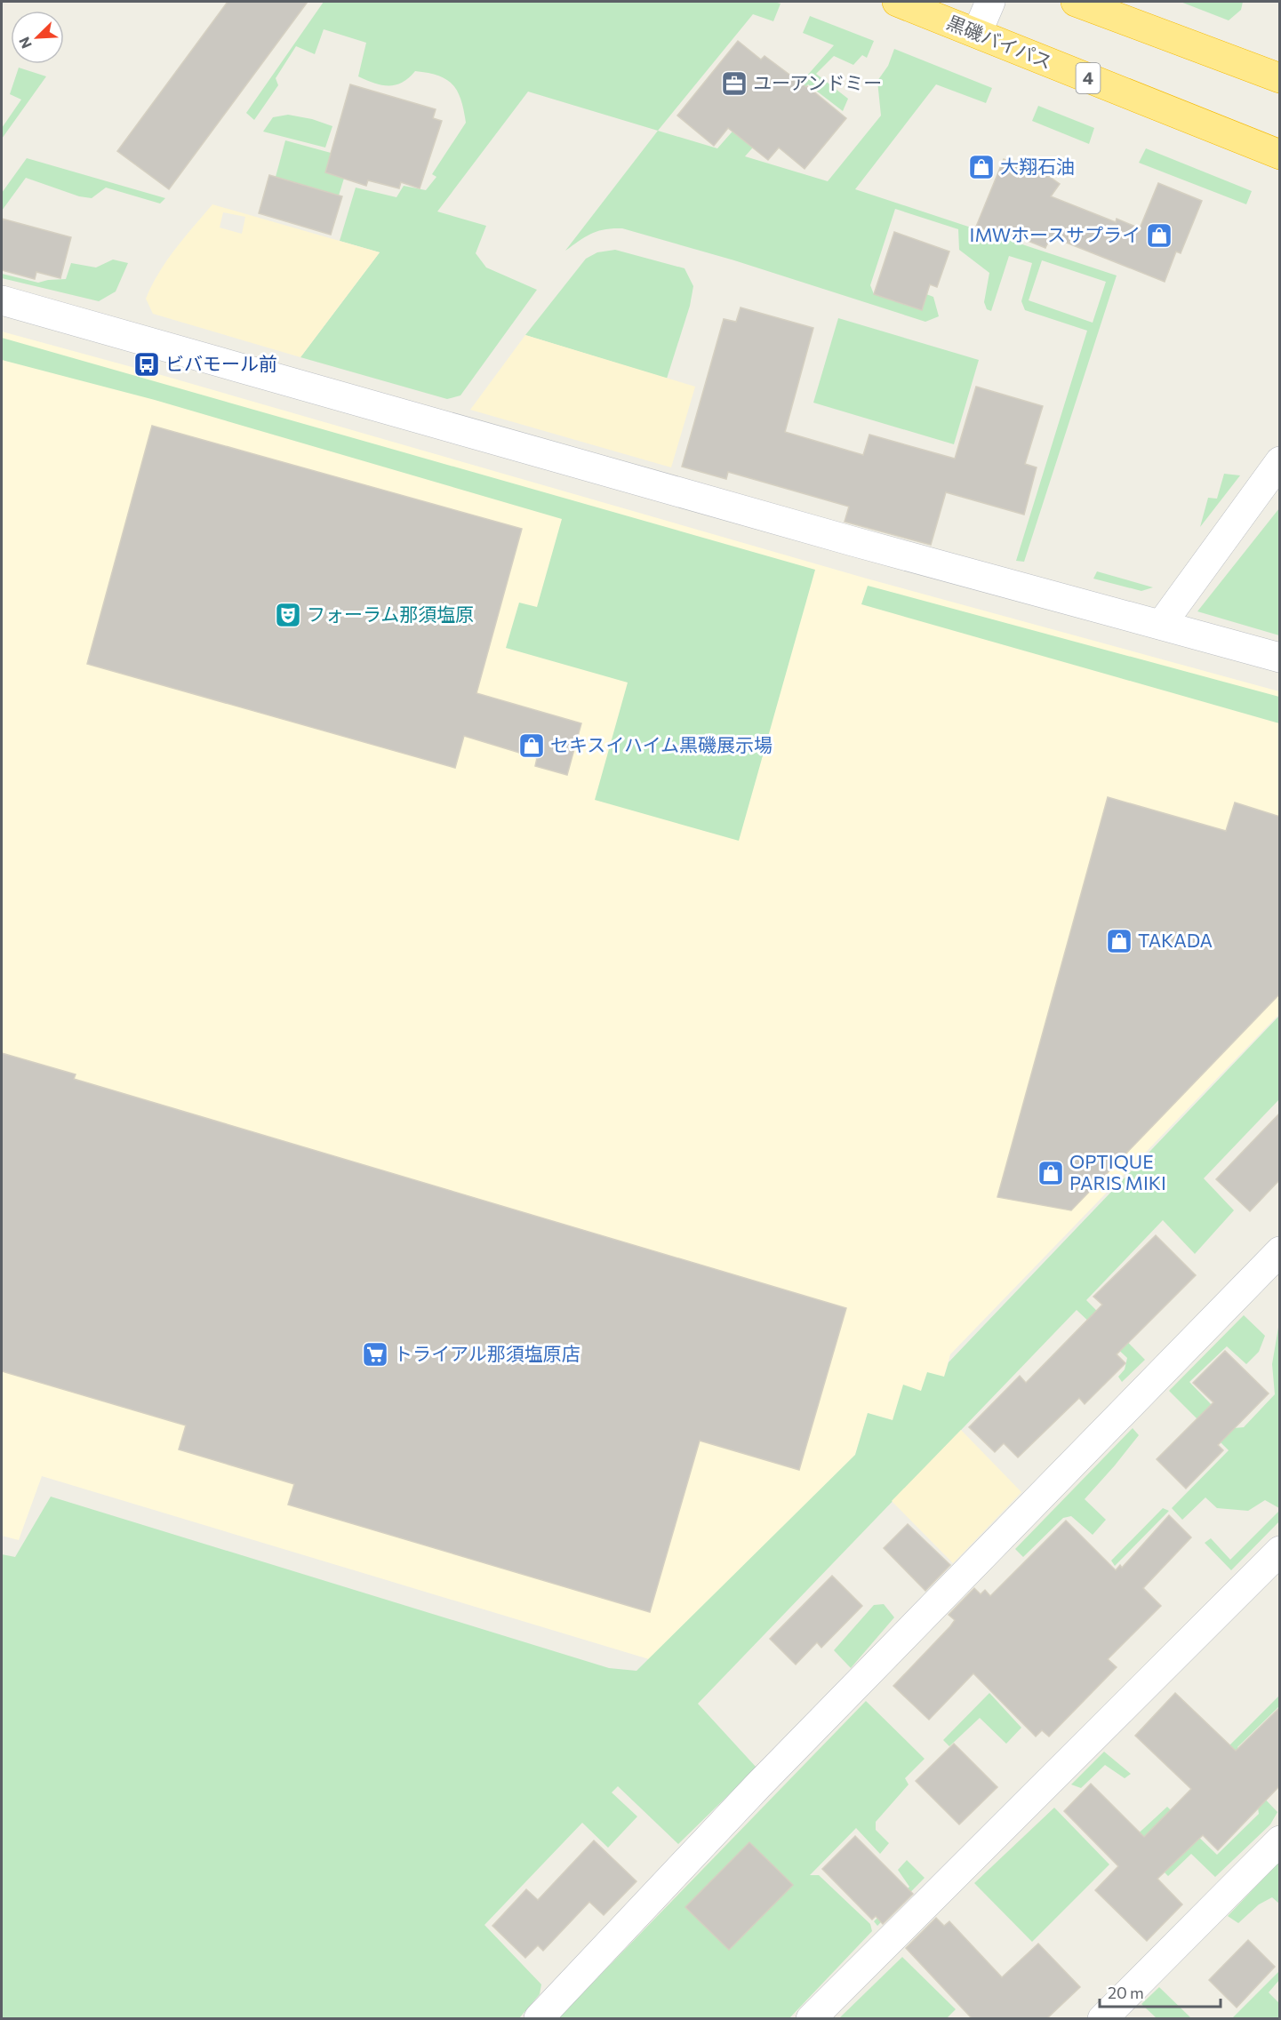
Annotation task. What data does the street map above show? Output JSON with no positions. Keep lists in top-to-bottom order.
{
  "streets": {
    "highway": ["黒磯バイパス", "4"]
  },
  "places": {
    "office": ["ユーアンドミー"],
    "shop": [
      "大翔石油",
      "IMWホースサプライ",
      "セキスイハイム黒磯展示場",
      "TAKADA",
      "OPTIQUE PARIS MIKI"
    ],
    "bus stop": ["ビバモール前"],
    "theatre": ["フォーラム那須塩原"],
    "supermarket": ["トライアル那須塩原店"]
  },
  "scale_bar": "20 m",
  "north": "bottom left"
}
